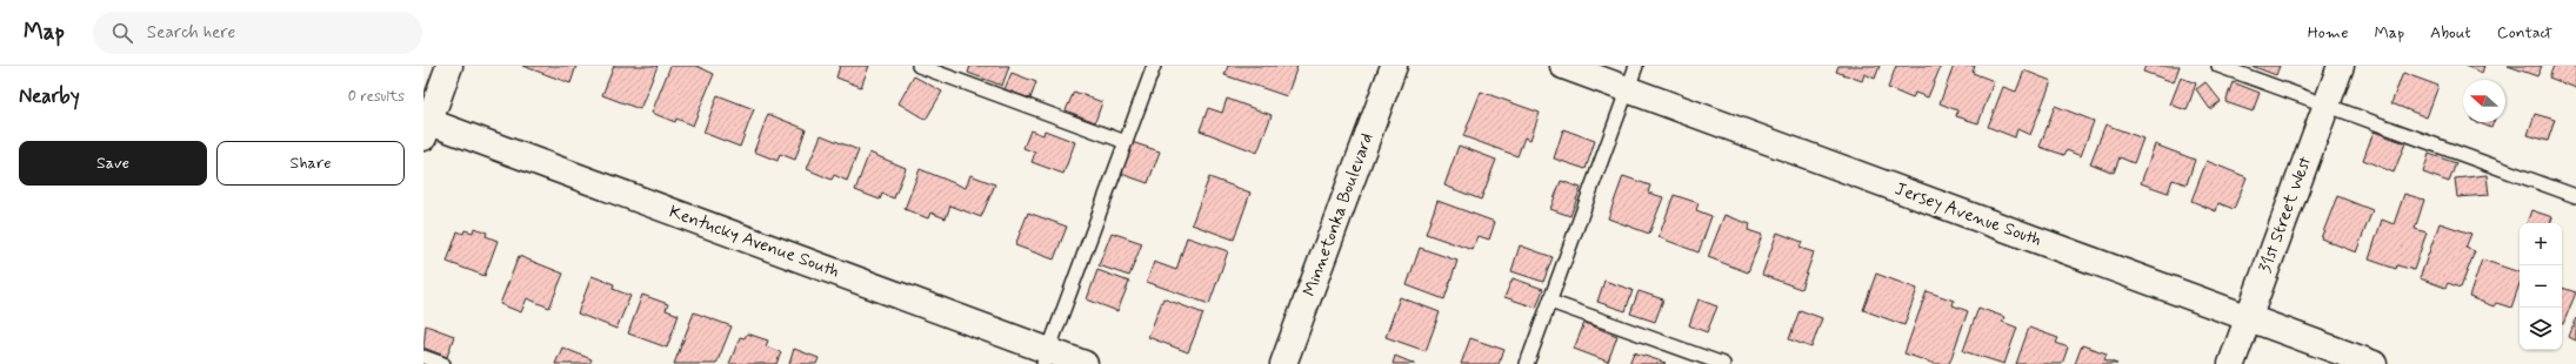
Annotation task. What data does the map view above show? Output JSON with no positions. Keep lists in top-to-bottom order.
{
  "streets": {
    "street": [
      "Minnetonka Boulevard",
      "Jersey Avenue South",
      "31st Street West",
      "Kentucky Avenue South"
    ]
  },
  "crossings": [
    ["Jersey Avenue South", "31st Street West"]
  ],
  "north": "left",
  "page": {
    "header": "Map",
    "search": "Search here",
    "nav": [
      "Home",
      "Map",
      "About",
      "Contact"
    ],
    "heading": ["Nearby", "0 results"],
    "buttons": ["Save", "Share"],
    "map_buttons": ["+", "−"]
  }
}
